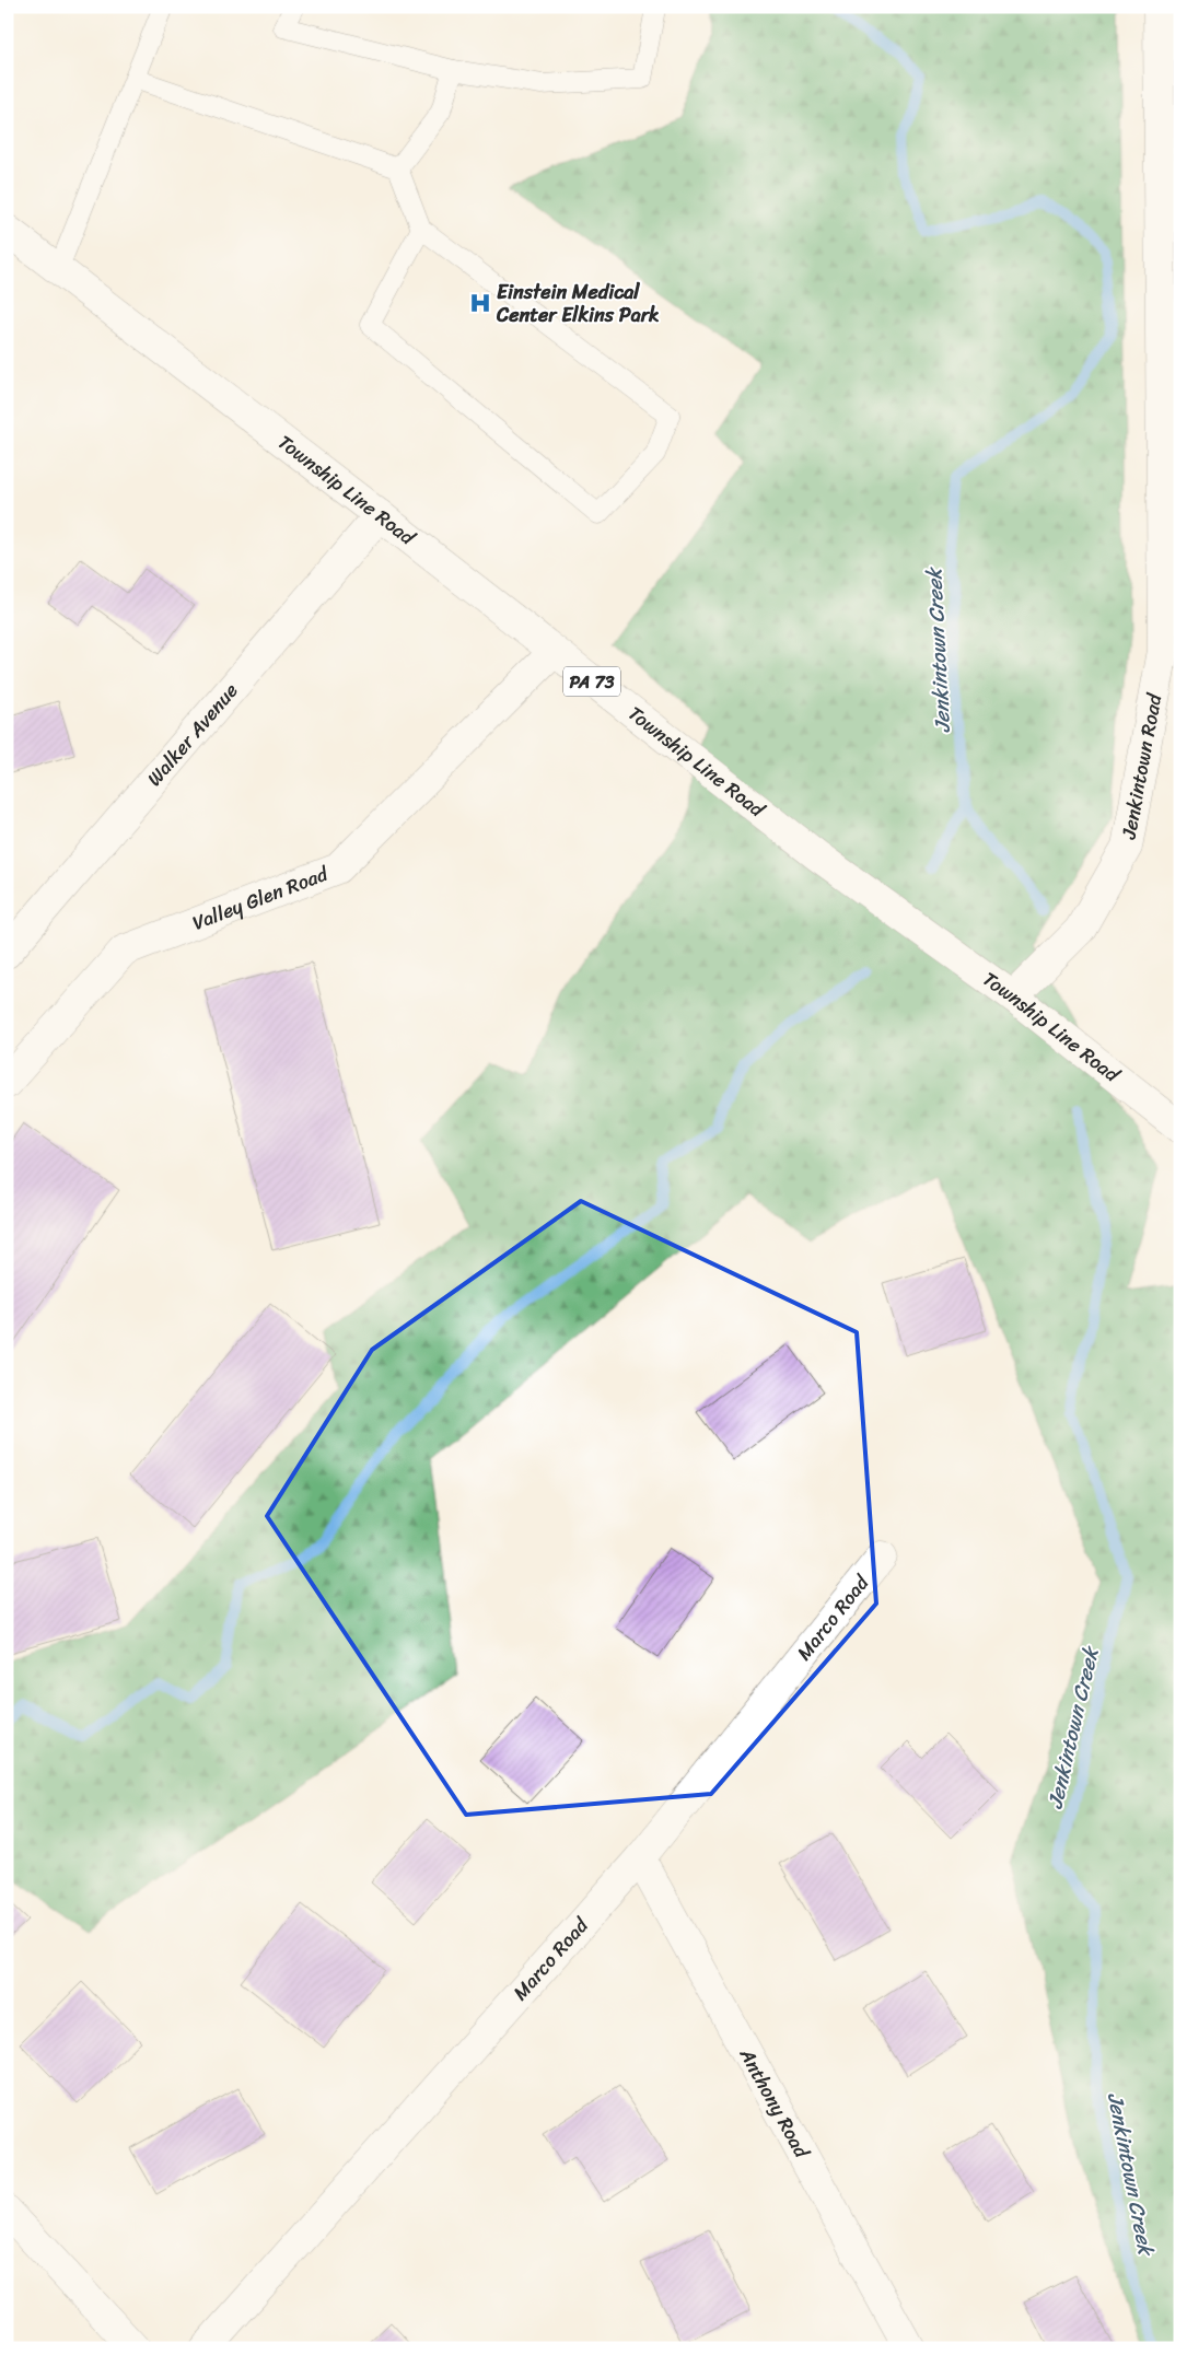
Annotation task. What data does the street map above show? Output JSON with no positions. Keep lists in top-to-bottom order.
{
  "streets": {
    "street": [
      "Township Line Road",
      "PA 73",
      "Walker Avenue",
      "Jenkintown Road",
      "Valley Glen Road",
      "Marco Road",
      "Anthony Road"
    ]
  },
  "crossings": [
    ["Township Line Road", "Walker Avenue"],
    ["Township Line Road", "Jenkintown Road"],
    ["Township Line Road", "Valley Glen Road"],
    ["Marco Road", "Anthony Road"]
  ],
  "water": ["Jenkintown Creek"],
  "places": {
    "hospital": ["Einstein Medical Center Elkins Park"]
  }
}
